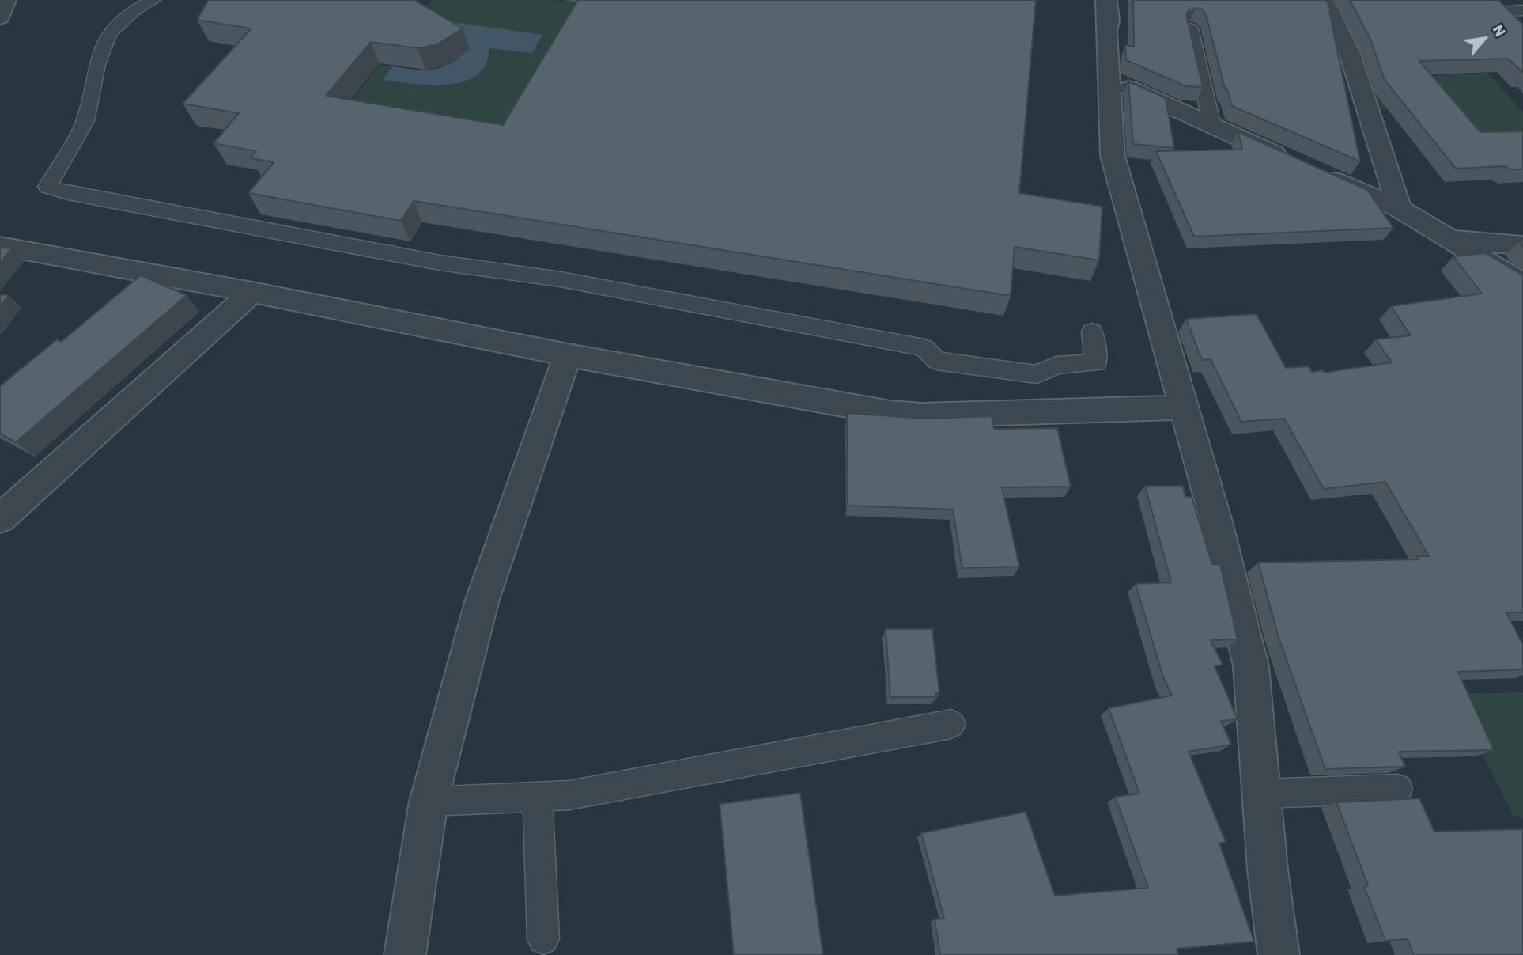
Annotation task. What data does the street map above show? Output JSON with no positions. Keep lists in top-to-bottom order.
{
  "north": "top right"
}
